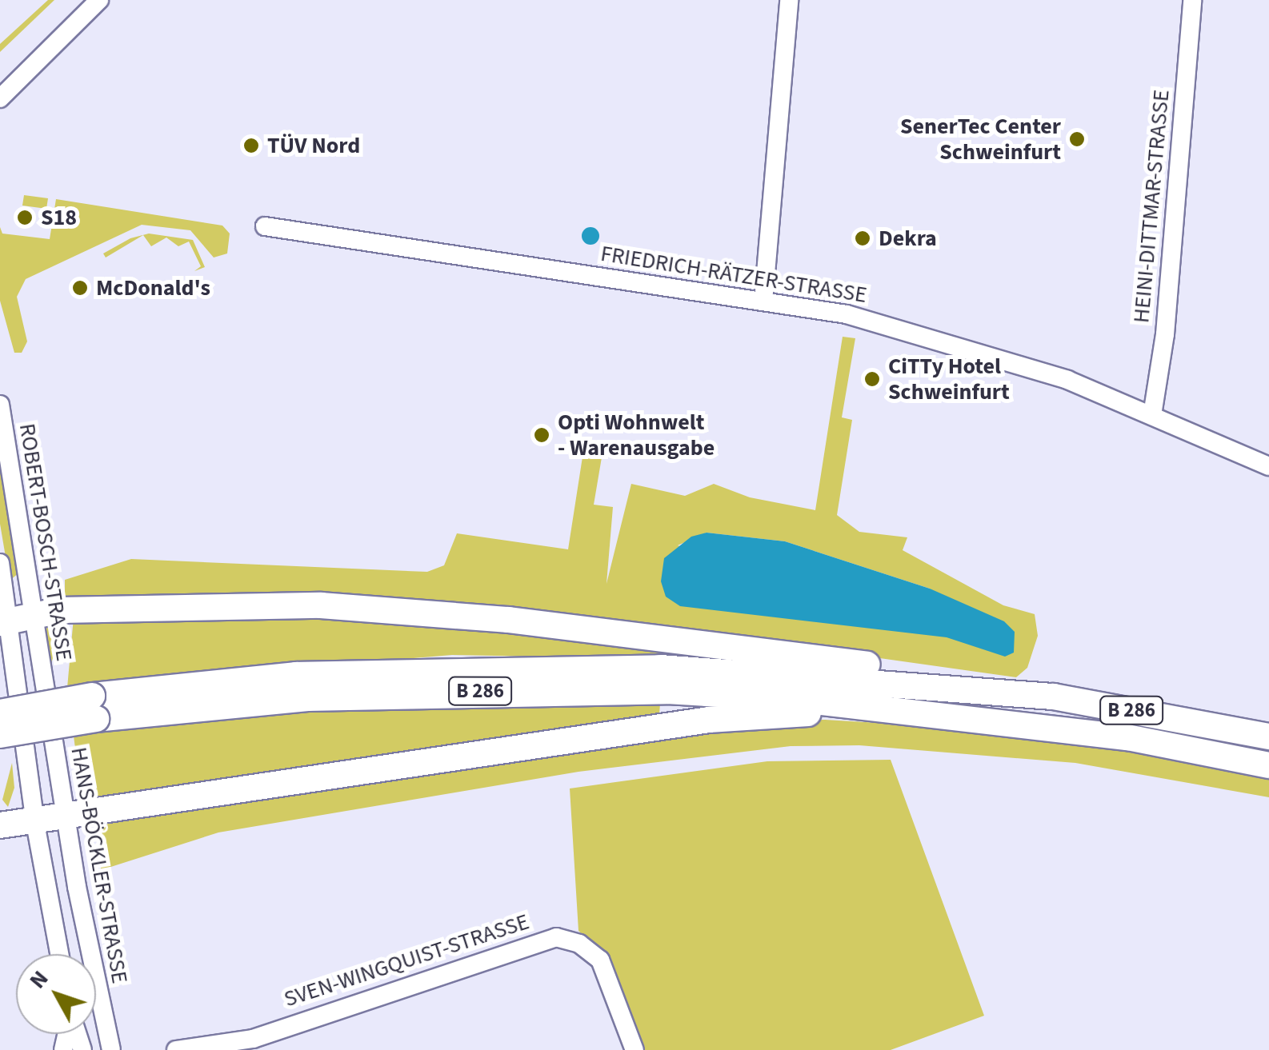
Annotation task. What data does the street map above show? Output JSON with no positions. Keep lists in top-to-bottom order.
{
  "streets": {
    "highway": ["B 286"],
    "street": [
      "HEINI-DITTMAR-STRASSE",
      "FRIEDRICH-RÄTZER-STRASSE",
      "ROBERT-BOSCH-STRASSE",
      "HANS-BÖCKLER-STRASSE",
      "SVEN-WINGQUIST-STRASSE"
    ]
  },
  "crossings": [
    ["HEINI-DITTMAR-STRASSE", "FRIEDRICH-RÄTZER-STRASSE"],
    ["ROBERT-BOSCH-STRASSE", "B 286"],
    ["ROBERT-BOSCH-STRASSE", "HANS-BÖCKLER-STRASSE"]
  ],
  "places": [
    "SenerTec Center Schweinfurt",
    "TÜV Nord",
    "S18",
    "Dekra",
    "McDonald's",
    "CiTTy Hotel Schweinfurt",
    "Opti Wohnwelt - Warenausgabe"
  ],
  "north": "top left"
}
